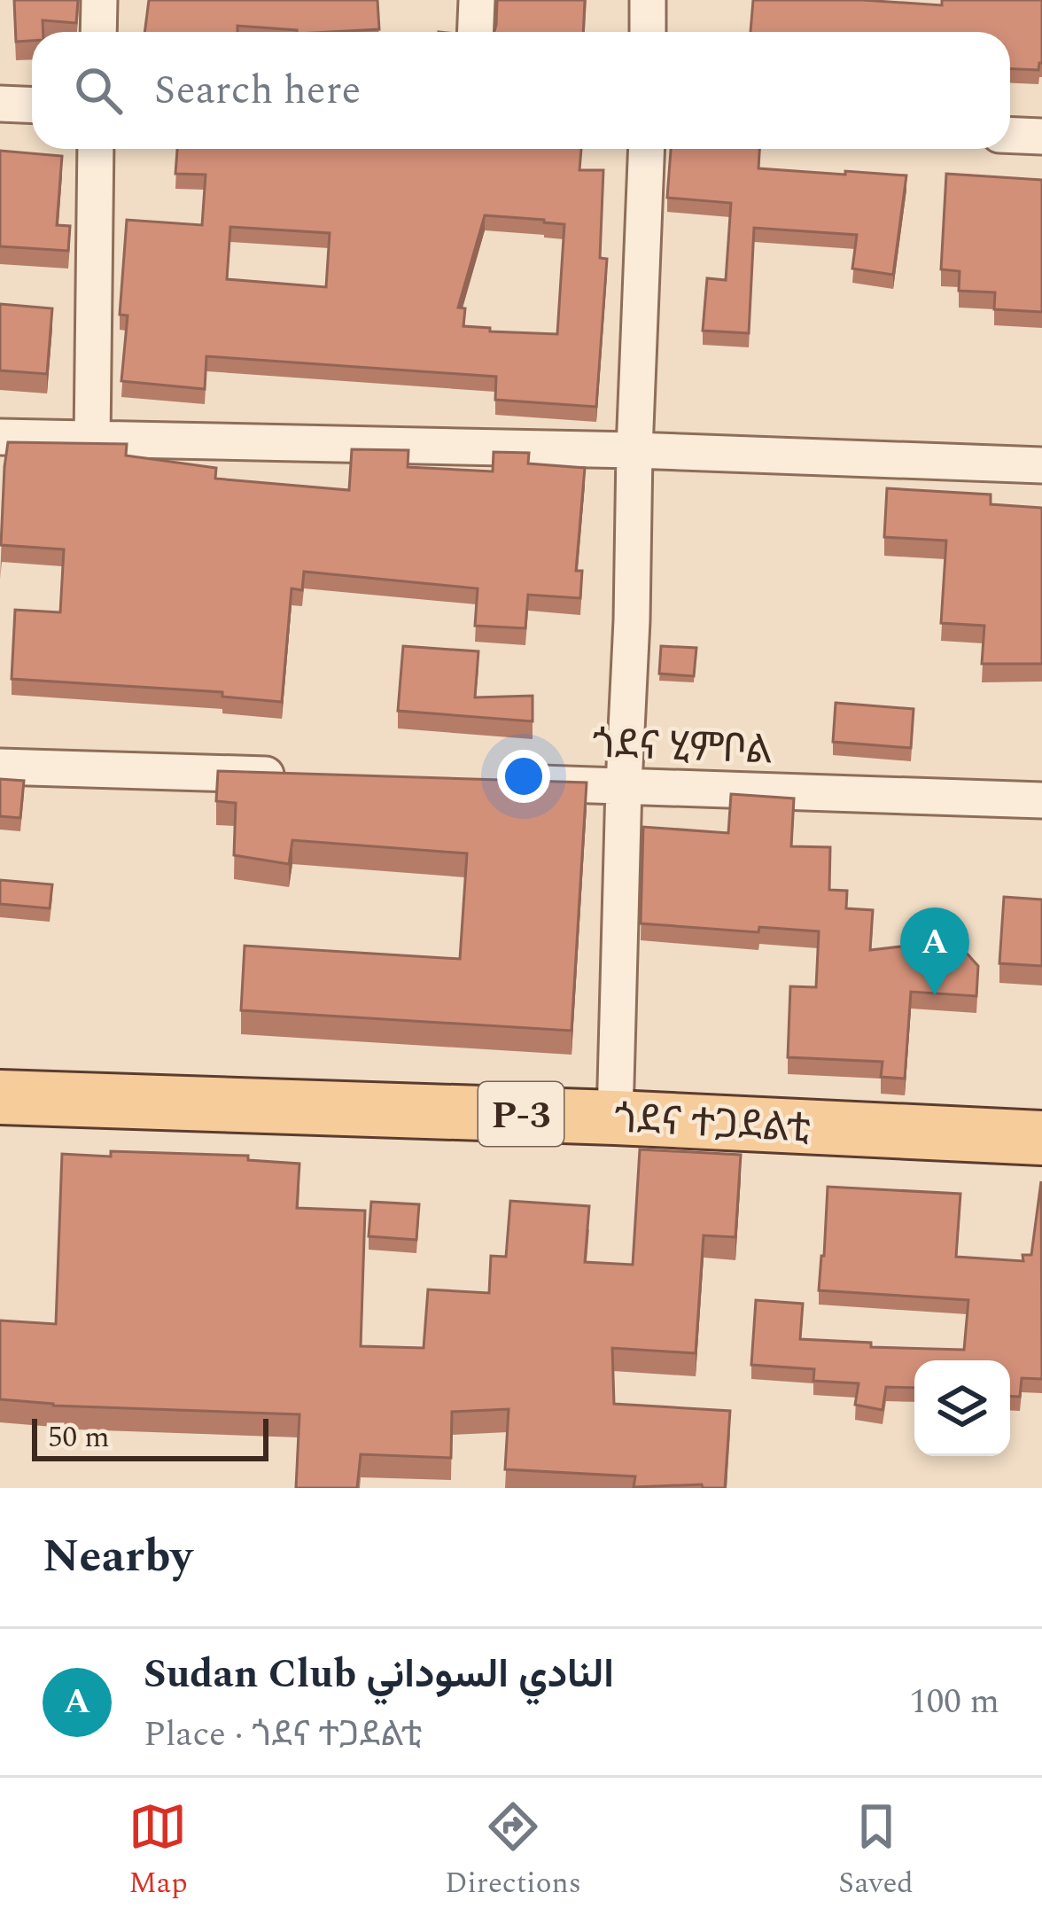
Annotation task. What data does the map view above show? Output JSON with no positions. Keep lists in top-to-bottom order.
{
  "streets": {
    "main road": ["P-3", "ጎደና ተጋደልቲ"],
    "street": ["ጎደና ሂምቦል"]
  },
  "scale_bar": "50 m",
  "page": {
    "search": "Search here",
    "pins": "A",
    "scale": "50 m",
    "heading": "Nearby",
    "list": [
      {
        "mark": "A",
        "name": "Sudan Club النادي السوداني",
        "note": "Place · ጎደና ተጋደልቲ",
        "value": "100 m"
      }
    ],
    "nav": ["Map", "Directions", "Saved"]
  }
}
